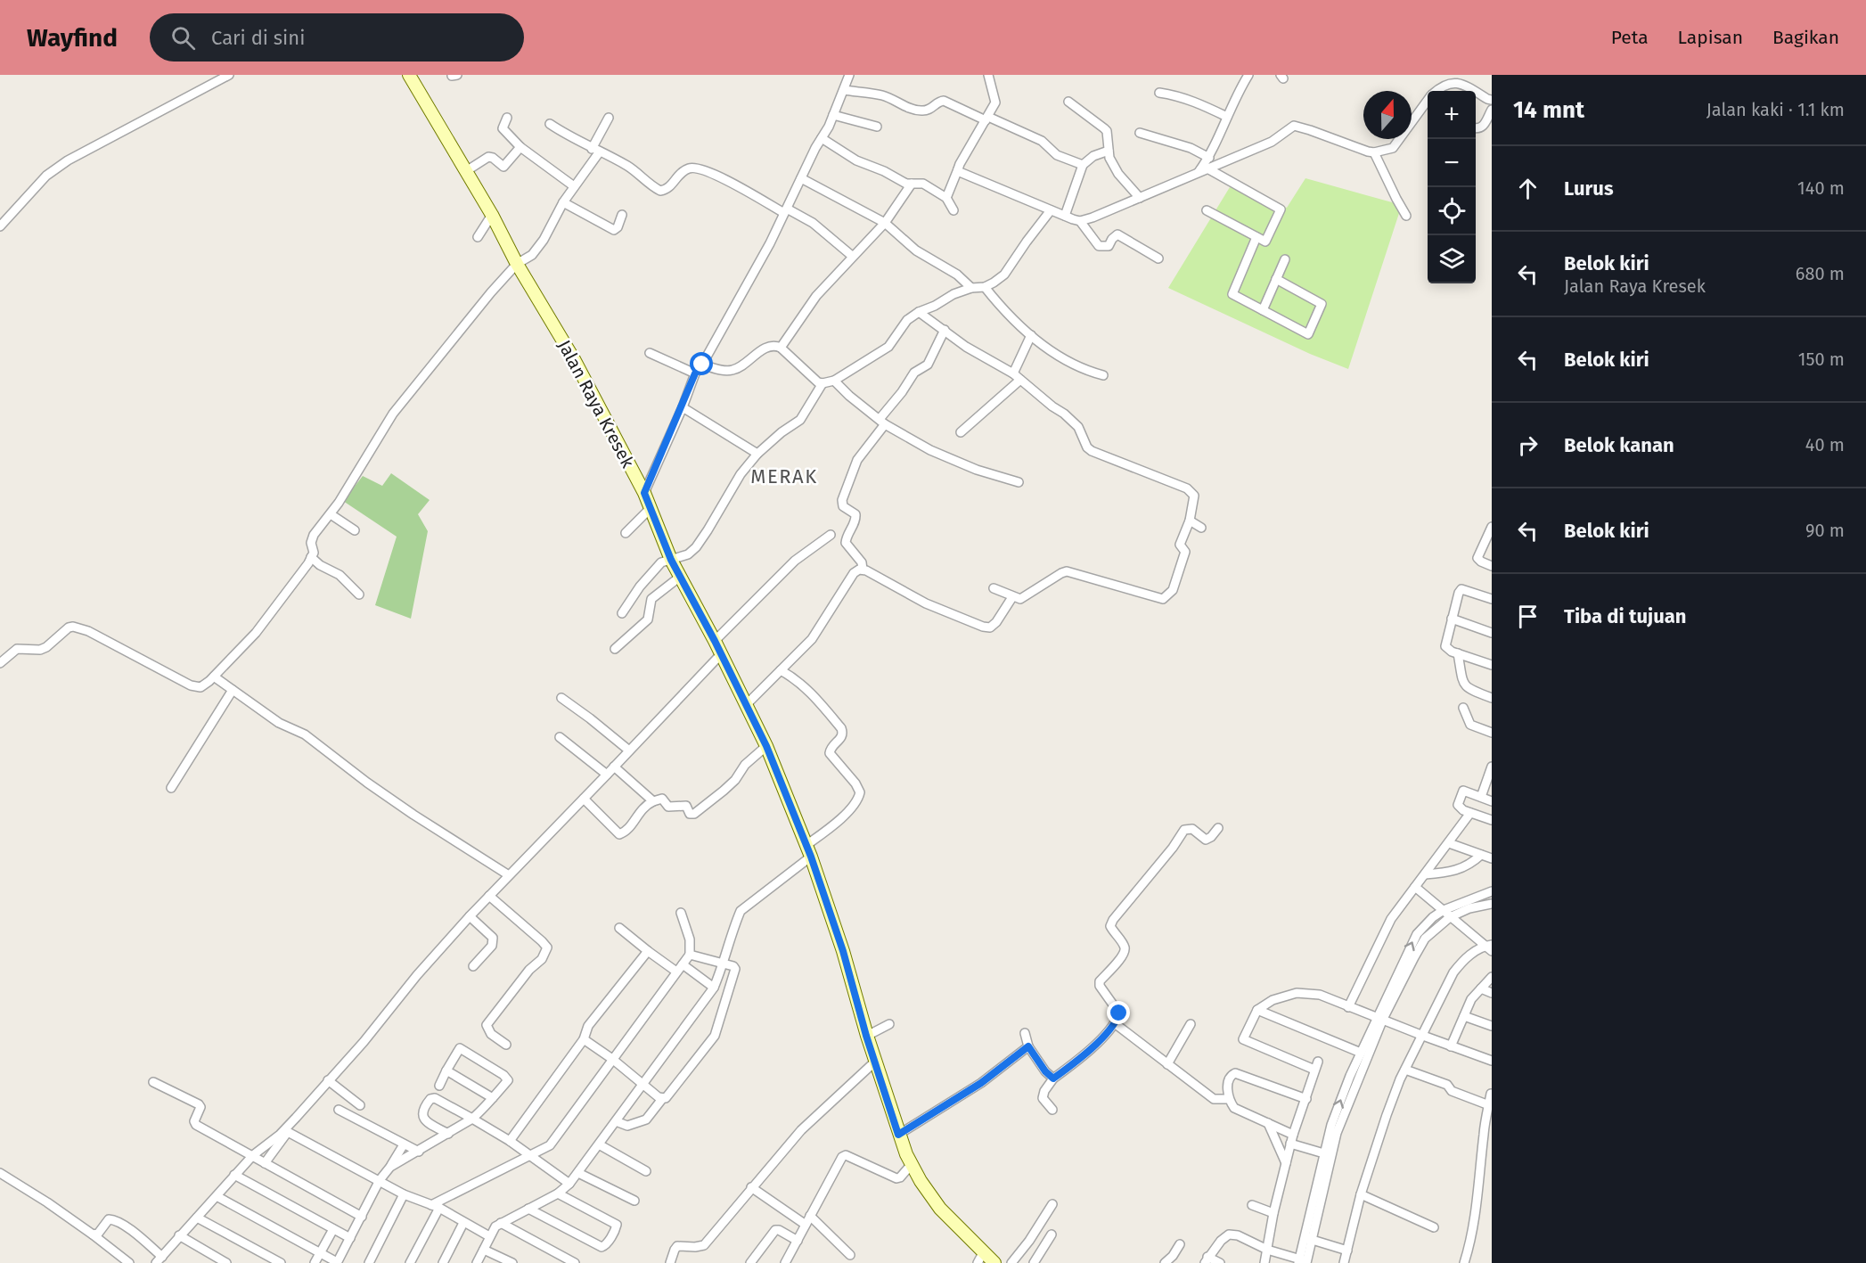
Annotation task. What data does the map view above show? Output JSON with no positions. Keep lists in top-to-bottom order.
{
  "streets": {
    "main road": ["Jalan Raya Kresek"]
  },
  "districts": ["MERAK"],
  "north": "top",
  "page": {
    "header": "Wayfind",
    "search": "Cari di sini",
    "nav": ["Peta", "Lapisan", "Bagikan"],
    "heading": ["14 mnt", "Jalan kaki · 1.1 km"],
    "map_buttons": ["+", "−"],
    "list": [
      ["Lurus", "140 m"],
      ["Belok kiri", "Jalan Raya Kresek", "680 m"],
      ["Belok kiri", "150 m"],
      ["Belok kanan", "40 m"],
      ["Belok kiri", "90 m"],
      "Tiba di tujuan"
    ]
  }
}
